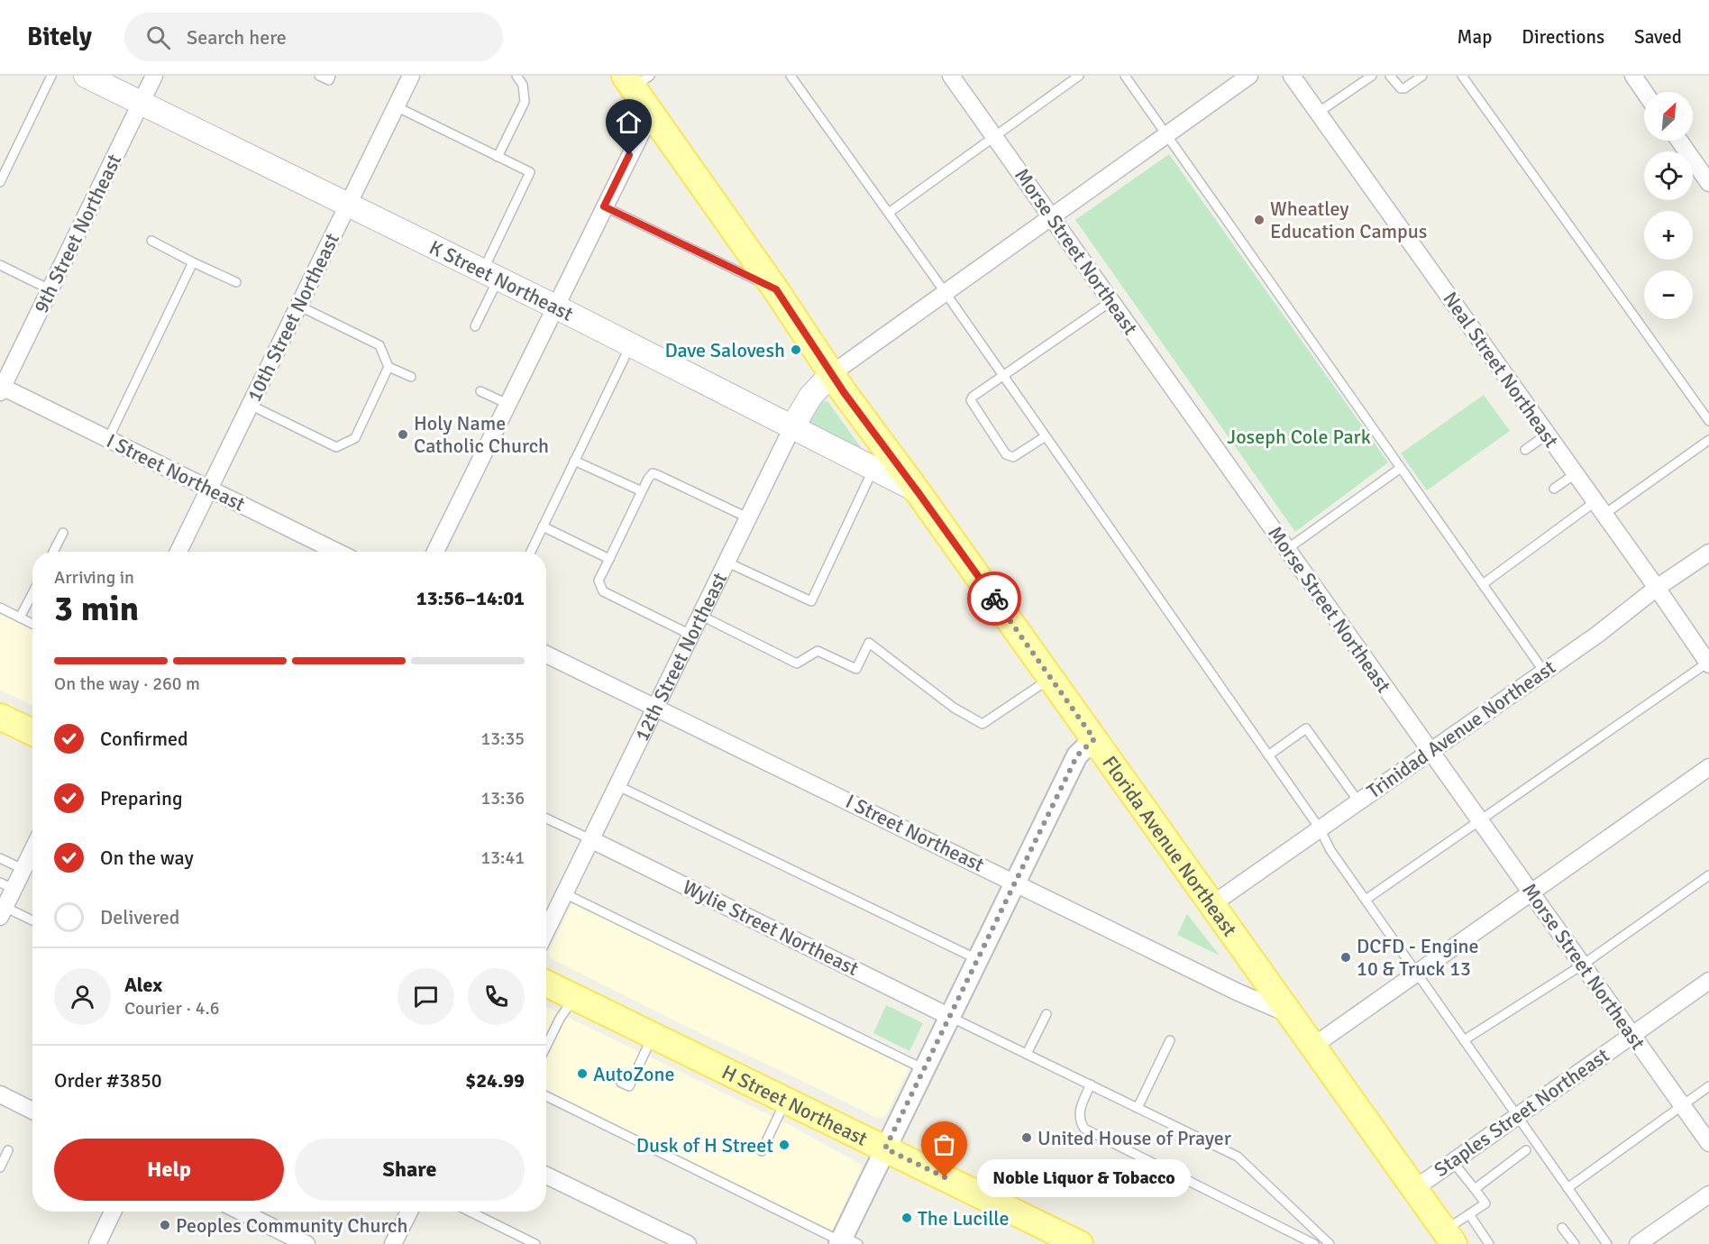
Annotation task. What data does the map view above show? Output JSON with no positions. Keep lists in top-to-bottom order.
{
  "streets": {
    "main road": [
      "K Street Northeast",
      "12th Street Northeast",
      "Florida Avenue Northeast",
      "H Street Northeast"
    ],
    "street": [
      "9th Street Northeast",
      "Morse Street Northeast",
      "10th Street Northeast",
      "Neal Street Northeast",
      "I Street Northeast",
      "Trinidad Avenue Northeast",
      "Wylie Street Northeast",
      "Staples Street Northeast"
    ]
  },
  "crossings": [
    ["9th Street Northeast", "K Street Northeast"],
    ["9th Street Northeast", "I Street Northeast"],
    ["Morse Street Northeast", "Trinidad Avenue Northeast"],
    ["Morse Street Northeast", "Staples Street Northeast"],
    ["K Street Northeast", "10th Street Northeast"],
    ["K Street Northeast", "12th Street Northeast"],
    ["K Street Northeast", "Florida Avenue Northeast"],
    ["10th Street Northeast", "I Street Northeast"],
    ["Neal Street Northeast", "Trinidad Avenue Northeast"],
    ["I Street Northeast", "12th Street Northeast"],
    ["I Street Northeast", "Florida Avenue Northeast"],
    ["12th Street Northeast", "Florida Avenue Northeast"],
    ["12th Street Northeast", "Wylie Street Northeast"],
    ["Trinidad Avenue Northeast", "Florida Avenue Northeast"],
    ["Florida Avenue Northeast", "Staples Street Northeast"]
  ],
  "parks": ["Joseph Cole Park"],
  "places": [
    "Wheatley Education Campus",
    "Dave Salovesh",
    "Holy Name Catholic Church",
    "DCFD - Engine 10 & Truck 13",
    "AutoZone",
    "United House of Prayer",
    "Dusk of H Street",
    "Noble Liquor & Tobacco",
    "The Lucille",
    "Peoples Community Church"
  ],
  "north": "top right",
  "page": {
    "header": "Bitely",
    "search": "Search here",
    "nav": ["Map", "Directions", "Saved"],
    "map_buttons": ["+", "−"],
    "heading": ["3 min", "Arriving in", "13:56–14:01"],
    "panel": [
      "Alex",
      "Courier · 4.6",
      "Order #3850",
      "$24.99"
    ],
    "bar": "On the way · 260 m",
    "list": [
      ["Confirmed", "13:35"],
      ["Preparing", "13:36"],
      ["On the way", "13:41"],
      "Delivered"
    ],
    "buttons": ["Help", "Share"],
    "bubble": "Noble Liquor & Tobacco"
  }
}
